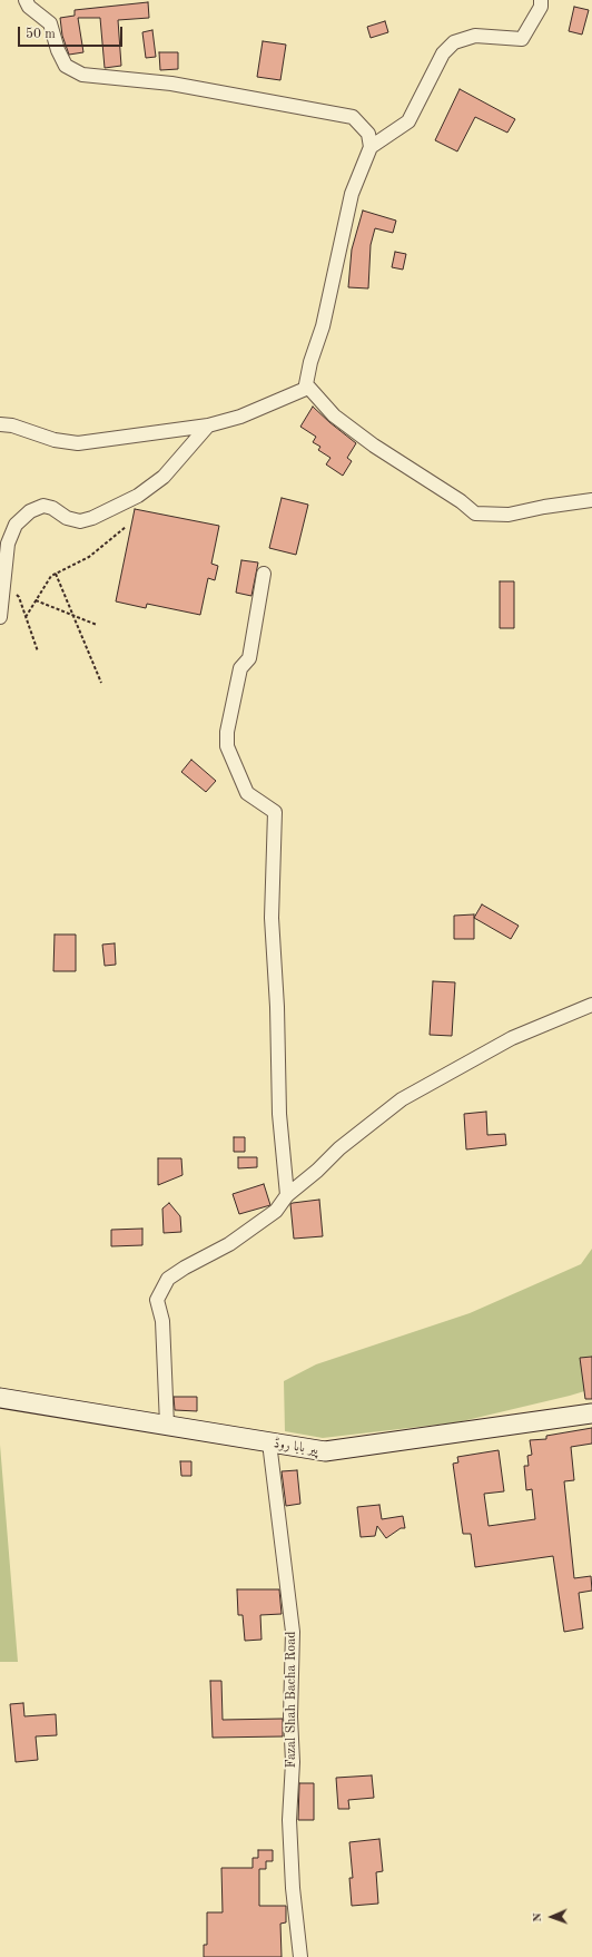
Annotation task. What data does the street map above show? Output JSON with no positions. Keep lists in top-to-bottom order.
{
  "streets": {
    "main road": ["پیر بابا روڈ"],
    "street": ["Fazal Shah Bacha Road"]
  },
  "crossings": [
    ["پیر بابا روڈ", "Fazal Shah Bacha Road"]
  ],
  "scale_bar": "50 m",
  "north": "left"
}
